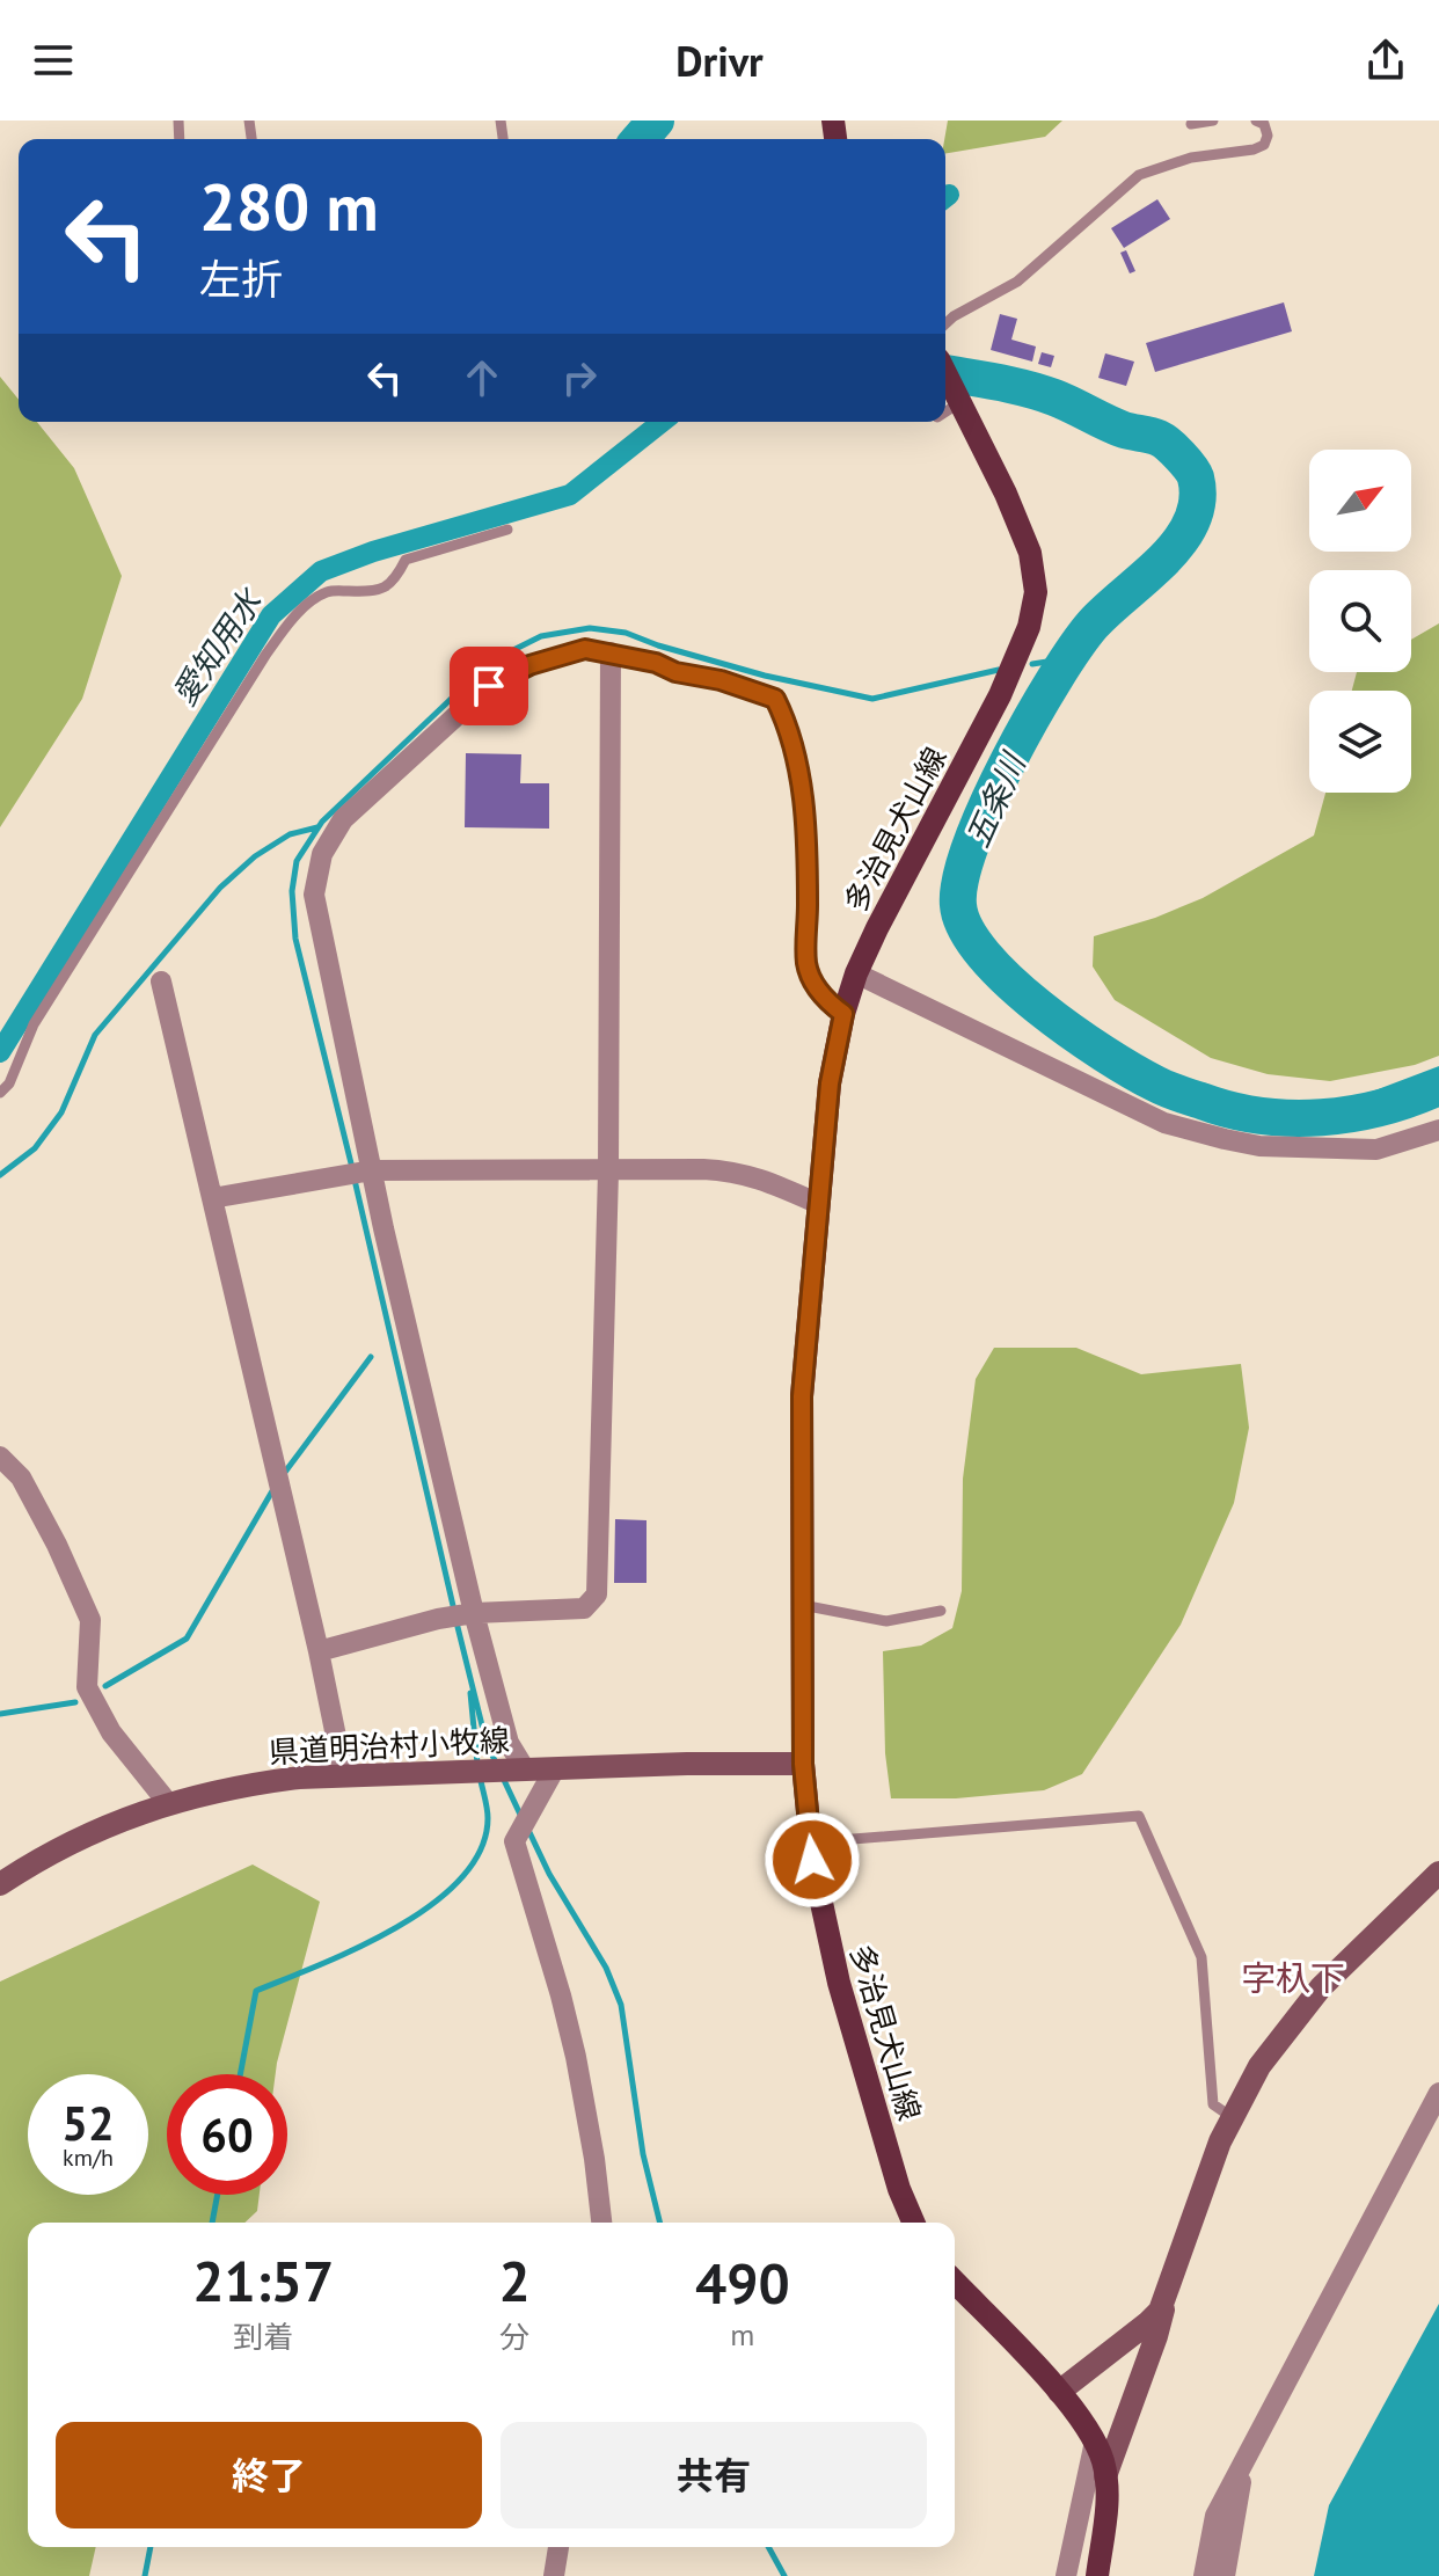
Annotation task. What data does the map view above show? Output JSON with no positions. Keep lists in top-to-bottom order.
{
  "streets": {
    "main road": ["多治見犬山線", "県道明治村小牧線"]
  },
  "crossings": [
    ["多治見犬山線", "県道明治村小牧線"]
  ],
  "districts": ["字杁下"],
  "water": ["愛知用水", "五条川"],
  "north": "top right",
  "page": {
    "header": "Drivr",
    "turn": ["280 m", "左折"],
    "speed": "52 km/h",
    "limit": "60",
    "eta": [
      "21:57",
      "到着",
      "2",
      "分",
      "490",
      "m"
    ],
    "buttons": ["終了", "共有"]
  }
}
